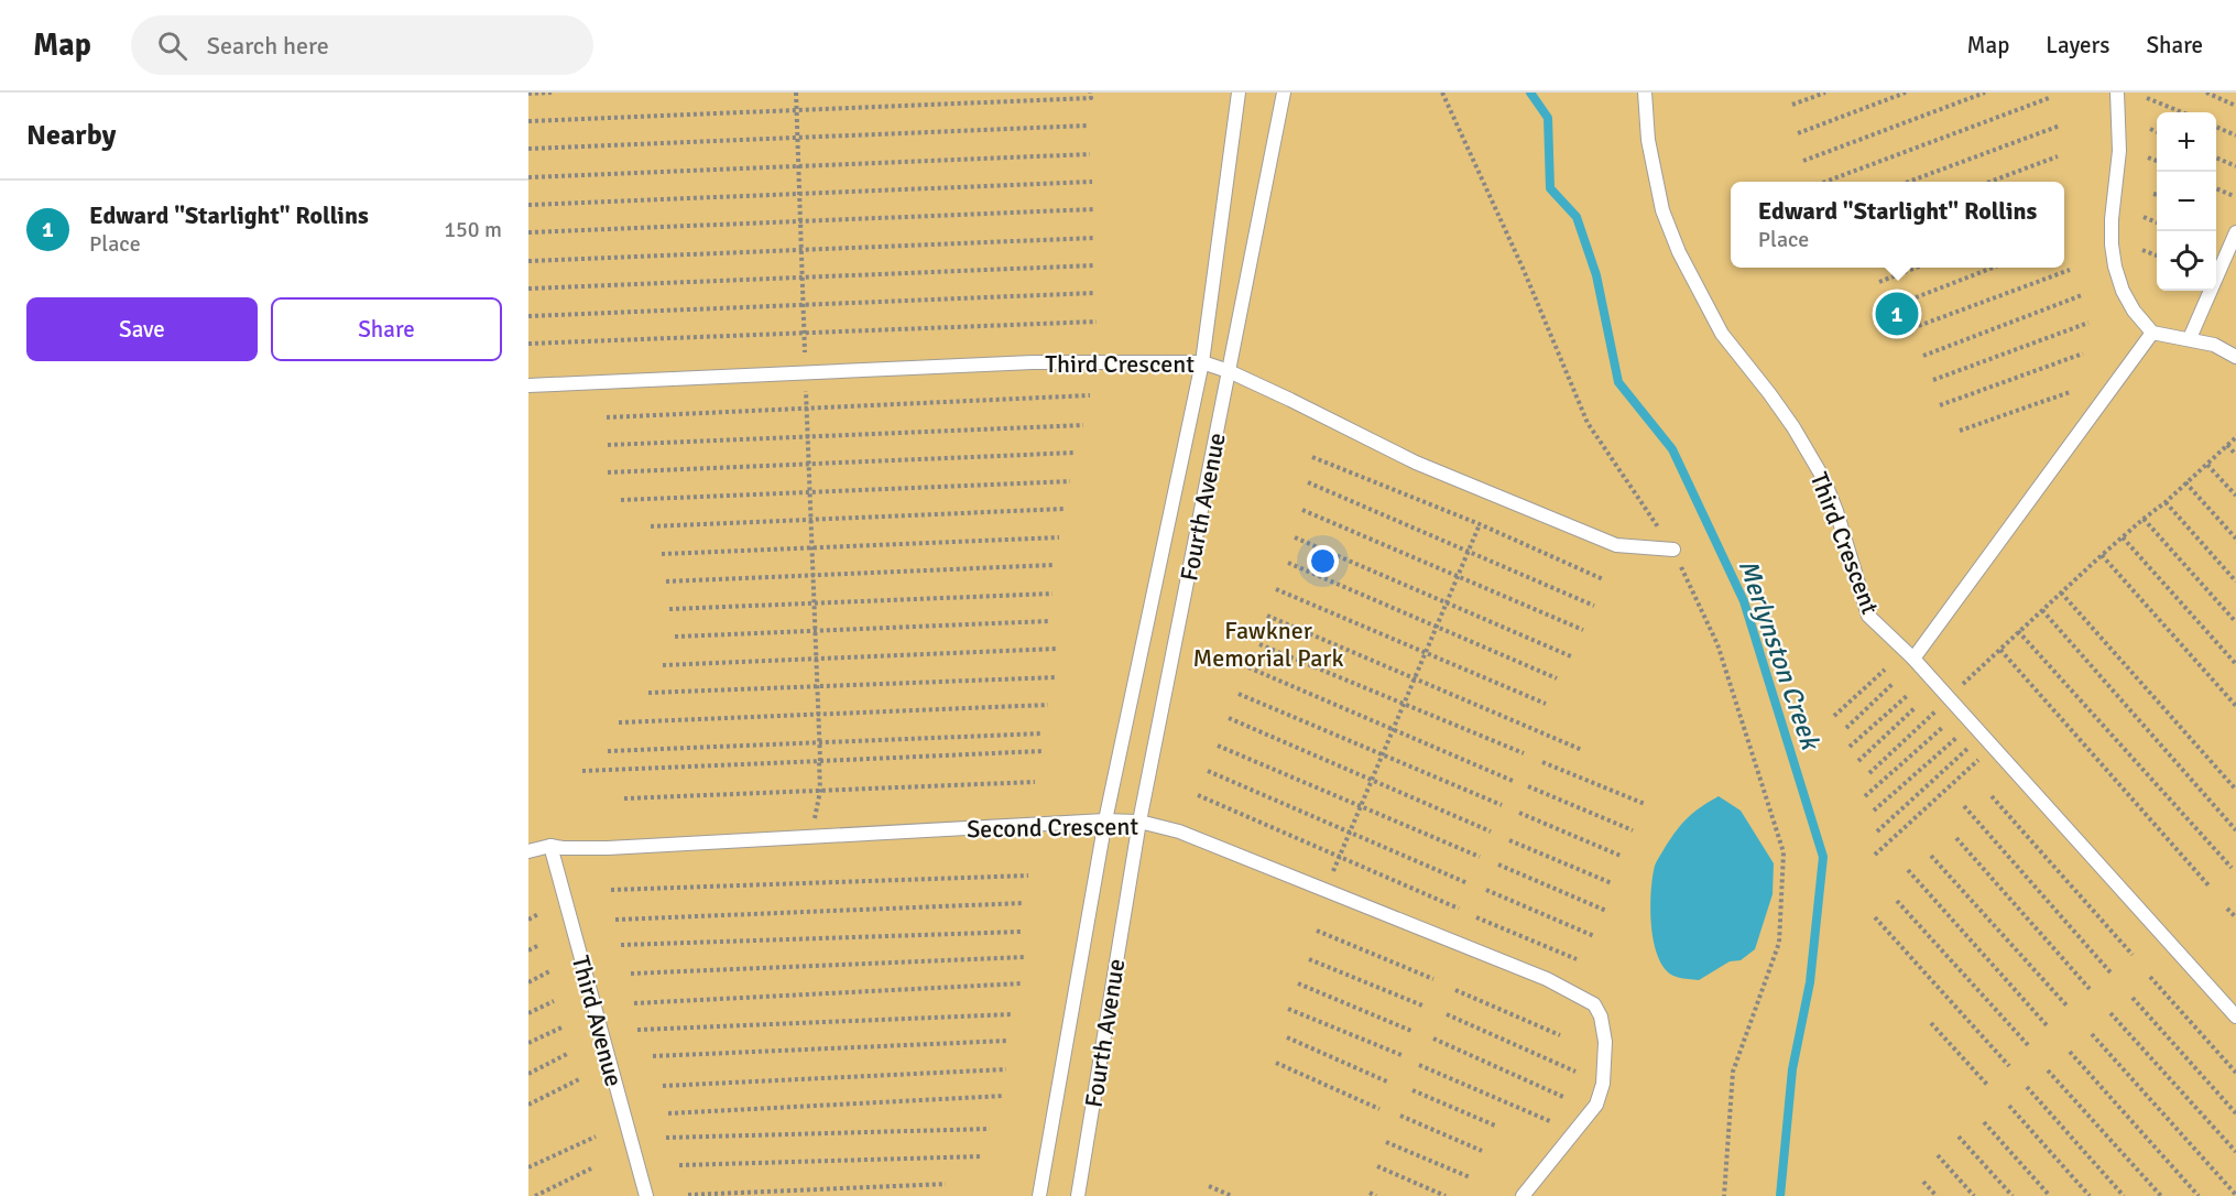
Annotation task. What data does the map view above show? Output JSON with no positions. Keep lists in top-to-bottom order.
{
  "streets": {
    "lane": [
      "Third Crescent",
      "Fourth Avenue",
      "Second Crescent",
      "Third Avenue"
    ]
  },
  "crossings": [
    ["Third Crescent", "Fourth Avenue"],
    ["Fourth Avenue", "Second Crescent"],
    ["Second Crescent", "Third Avenue"]
  ],
  "water": ["Merlynston Creek"],
  "parks": ["Fawkner Memorial Park"],
  "page": {
    "header": "Map",
    "search": "Search here",
    "nav": ["Map", "Layers", "Share"],
    "heading": "Nearby",
    "map_buttons": ["+", "−"],
    "list": [
      {
        "mark": "1",
        "name": "Edward \"Starlight\" Rollins",
        "note": "Place",
        "value": "150 m"
      }
    ],
    "popup": ["Edward \"Starlight\" Rollins", "Place"],
    "buttons": ["Save", "Share"],
    "pins": "1"
  }
}
